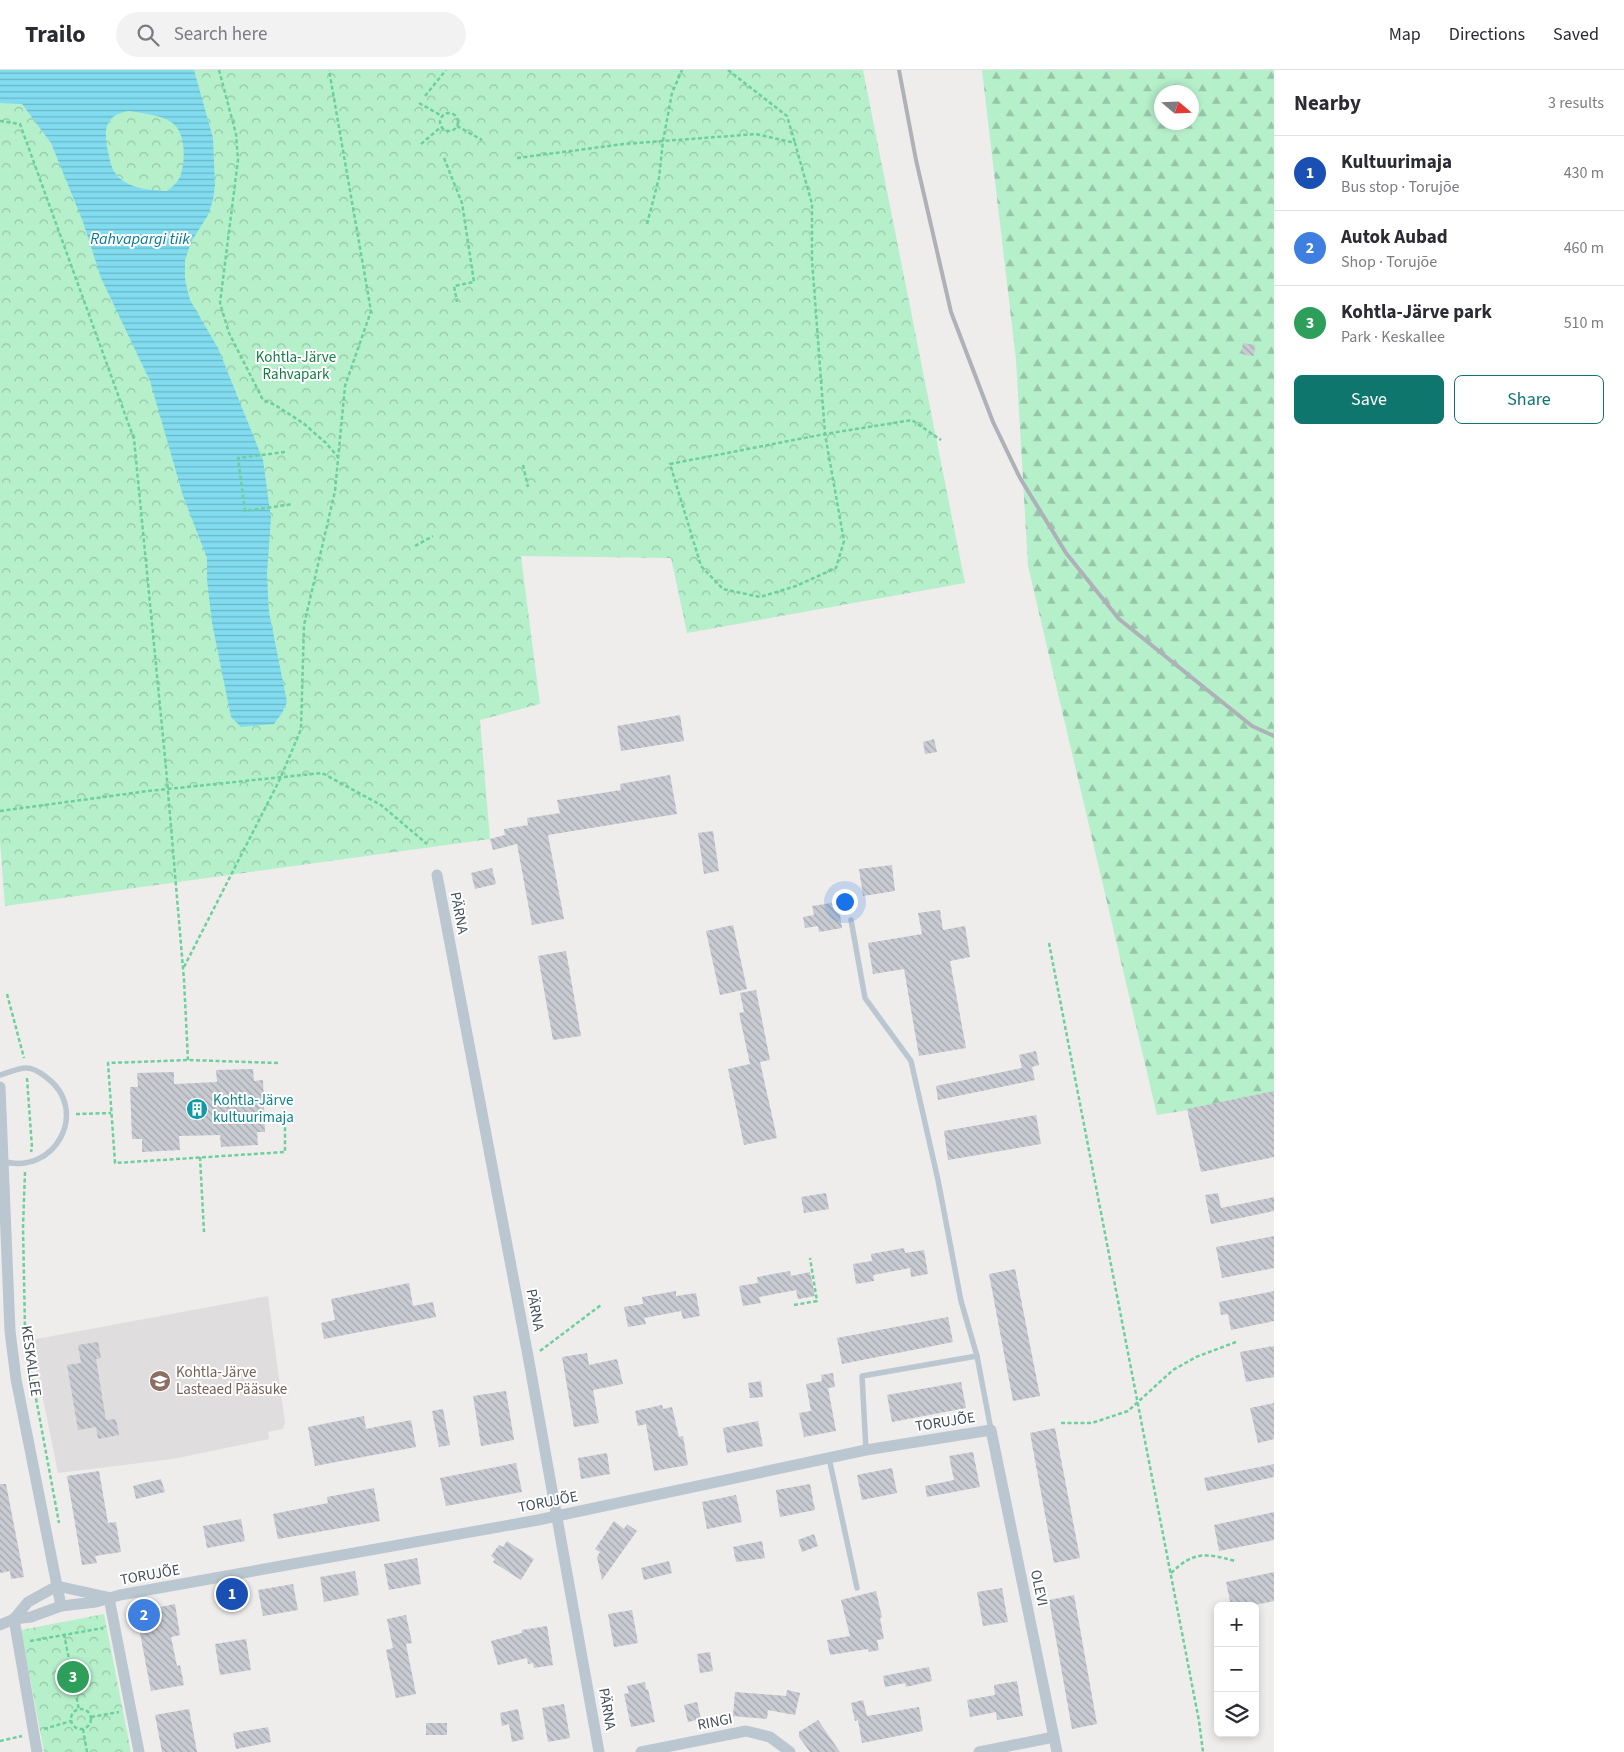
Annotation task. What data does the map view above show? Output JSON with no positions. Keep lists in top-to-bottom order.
{
  "streets": {
    "street": [
      "PÄRNA",
      "KESKALLEE",
      "TORUJÕE",
      "OLEVI",
      "RINGI"
    ]
  },
  "crossings": [
    ["PÄRNA", "TORUJÕE"],
    ["KESKALLEE", "TORUJÕE"],
    ["TORUJÕE", "OLEVI"]
  ],
  "water": ["Rahvapargi tiik"],
  "parks": ["Kohtla-Järve Rahvapark"],
  "places": {
    "building": ["Kohtla-Järve kultuurimaja"],
    "school or university": ["Kohtla-Järve Lasteaed Pääsuke"]
  },
  "north": "right",
  "page": {
    "header": "Trailo",
    "search": "Search here",
    "nav": ["Map", "Directions", "Saved"],
    "heading": ["Nearby", "3 results"],
    "list": [
      {
        "mark": "1",
        "name": "Kultuurimaja",
        "note": "Bus stop · Torujõe",
        "value": "430 m"
      },
      {
        "mark": "2",
        "name": "Autok Aubad",
        "note": "Shop · Torujõe",
        "value": "460 m"
      },
      {
        "mark": "3",
        "name": "Kohtla-Järve park",
        "note": "Park · Keskallee",
        "value": "510 m"
      }
    ],
    "buttons": ["Save", "Share"],
    "pins": ["1", "2", "3"],
    "map_buttons": ["+", "−"]
  }
}
